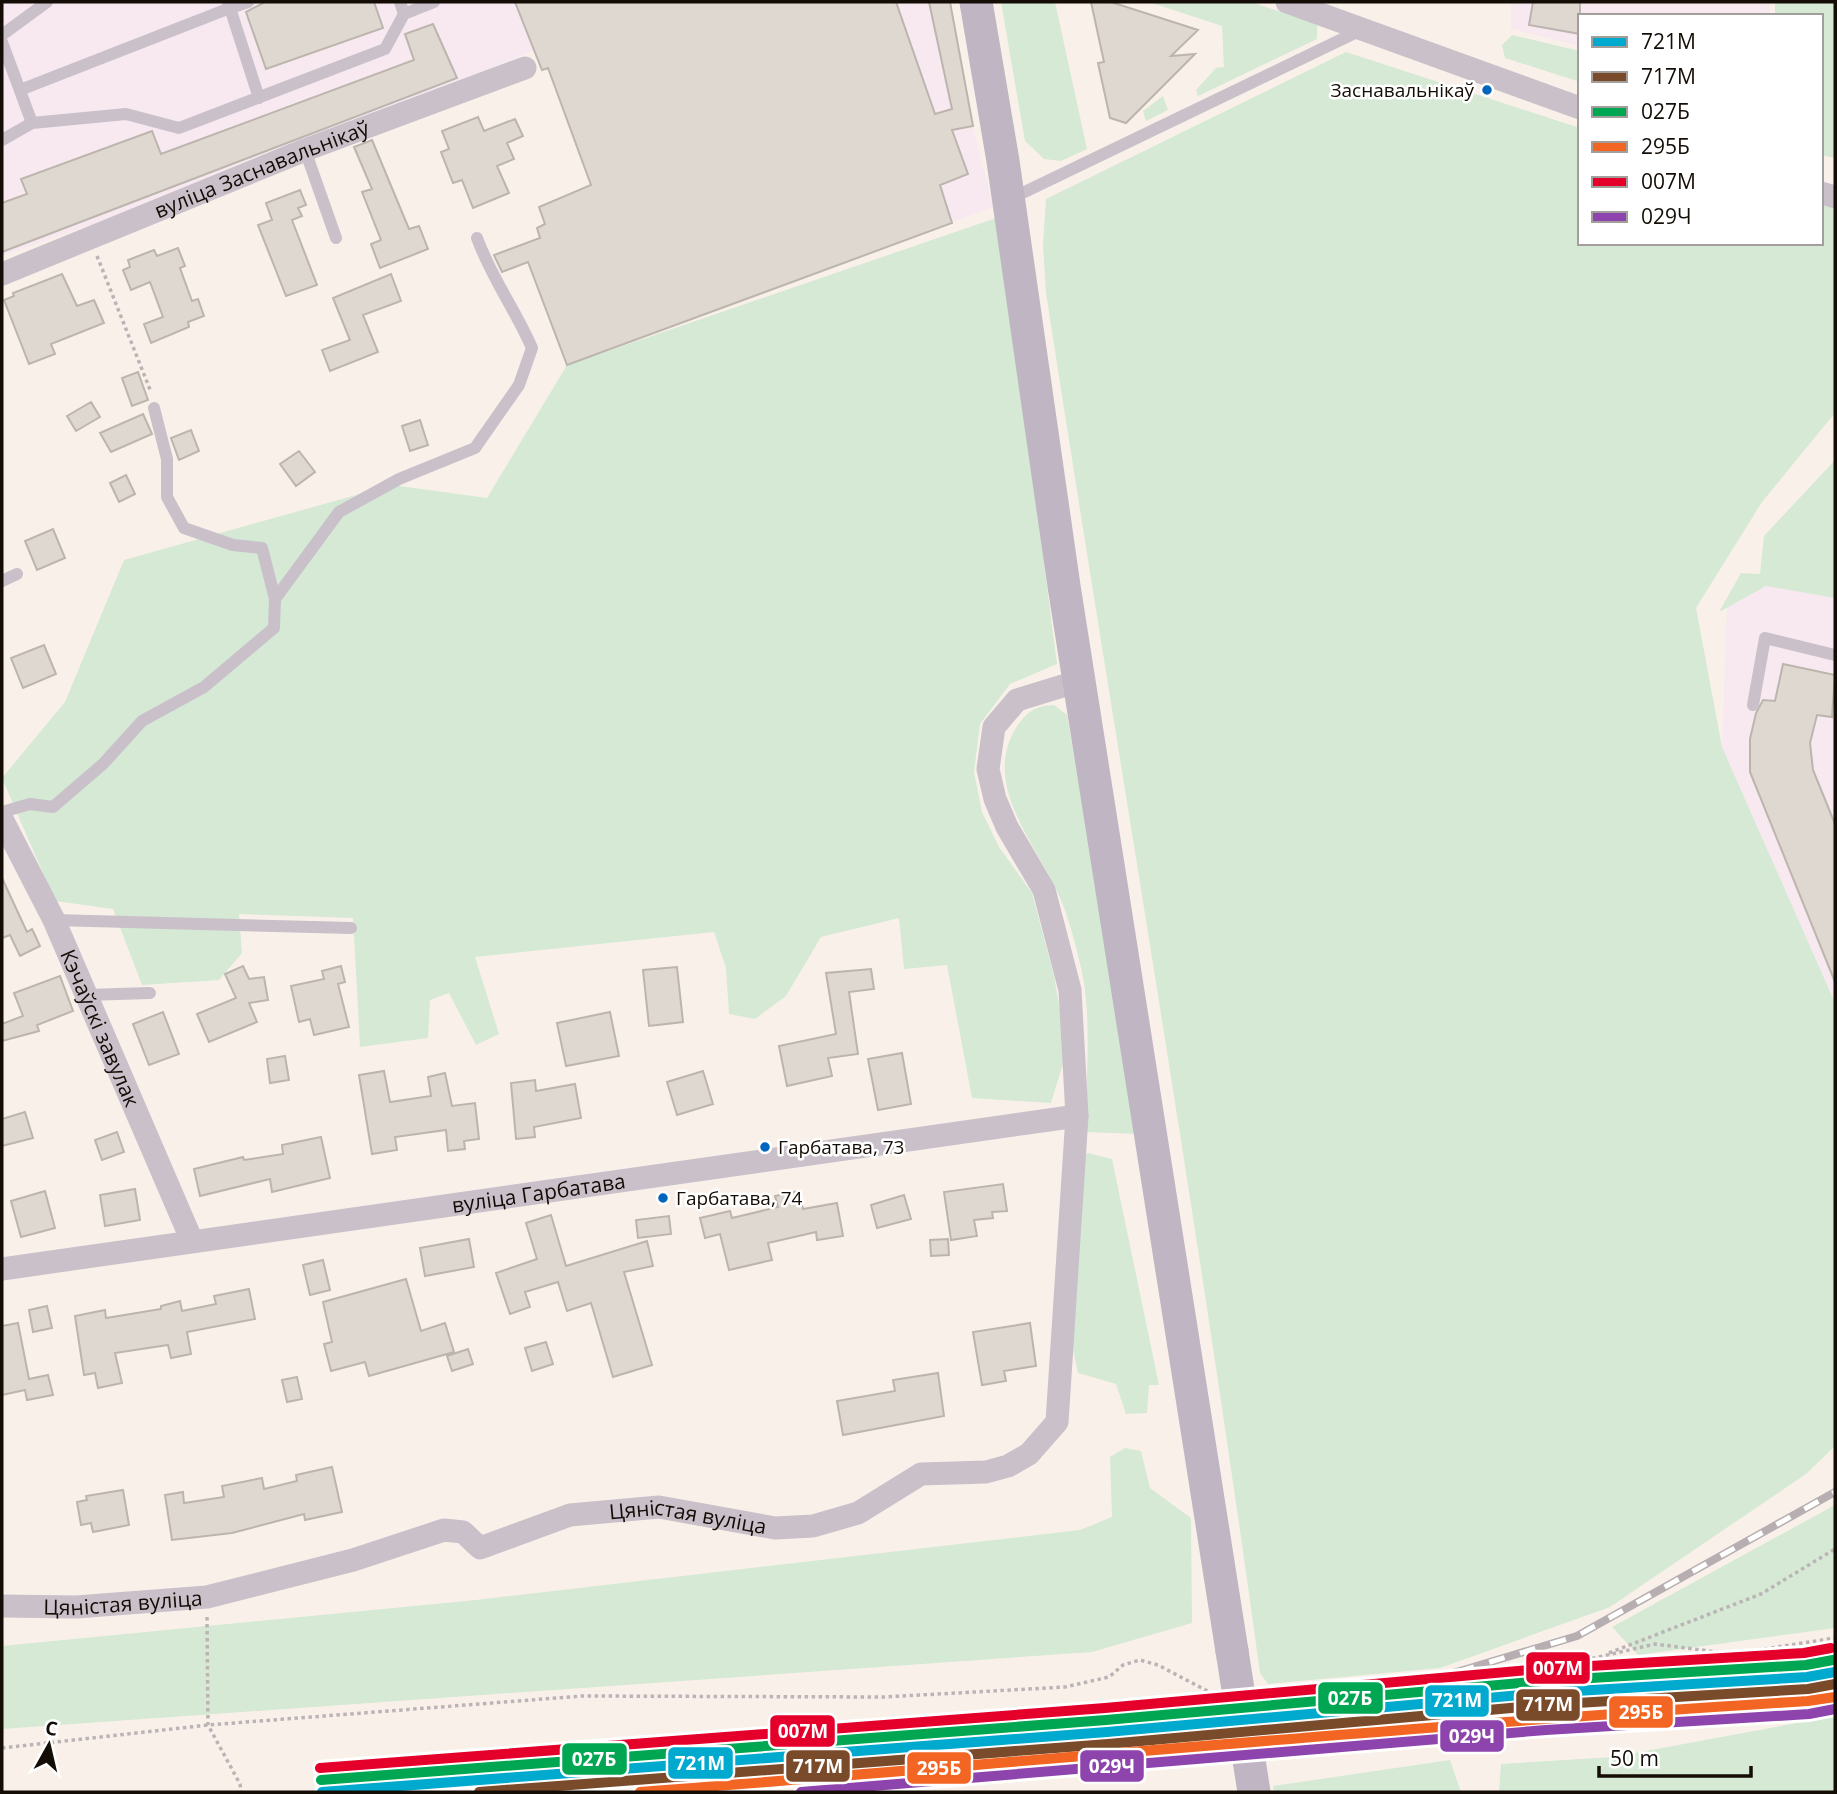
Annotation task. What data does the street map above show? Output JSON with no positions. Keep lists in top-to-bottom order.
{
  "streets": {
    "street": [
      "вуліца Заснавальнікаў",
      "Кэчаўскі завулак",
      "вуліца Гарбатава",
      "Цяністая вуліца"
    ]
  },
  "crossings": [
    ["Кэчаўскі завулак", "вуліца Гарбатава"],
    ["вуліца Гарбатава", "Цяністая вуліца"]
  ],
  "places": ["Заснавальнікаў", "Гарбатава, 73", "Гарбатава, 74"],
  "lines": [
    "transit line 007М",
    "transit line 027Б",
    "transit line 721М",
    "transit line 717М",
    "transit line 295Б",
    "transit line 029Ч"
  ],
  "legend": [
    "721М",
    "717М",
    "027Б",
    "295Б",
    "007М",
    "029Ч"
  ],
  "scale_bar": "50 m",
  "north": "top"
}
